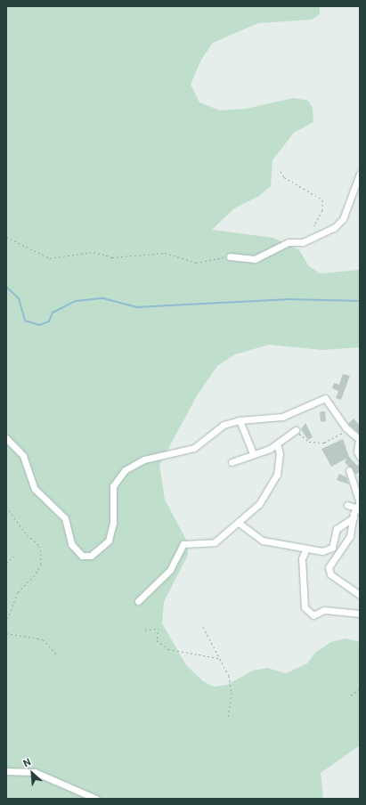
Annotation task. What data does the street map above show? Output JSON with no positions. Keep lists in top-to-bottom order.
{
  "north": "top left"
}
